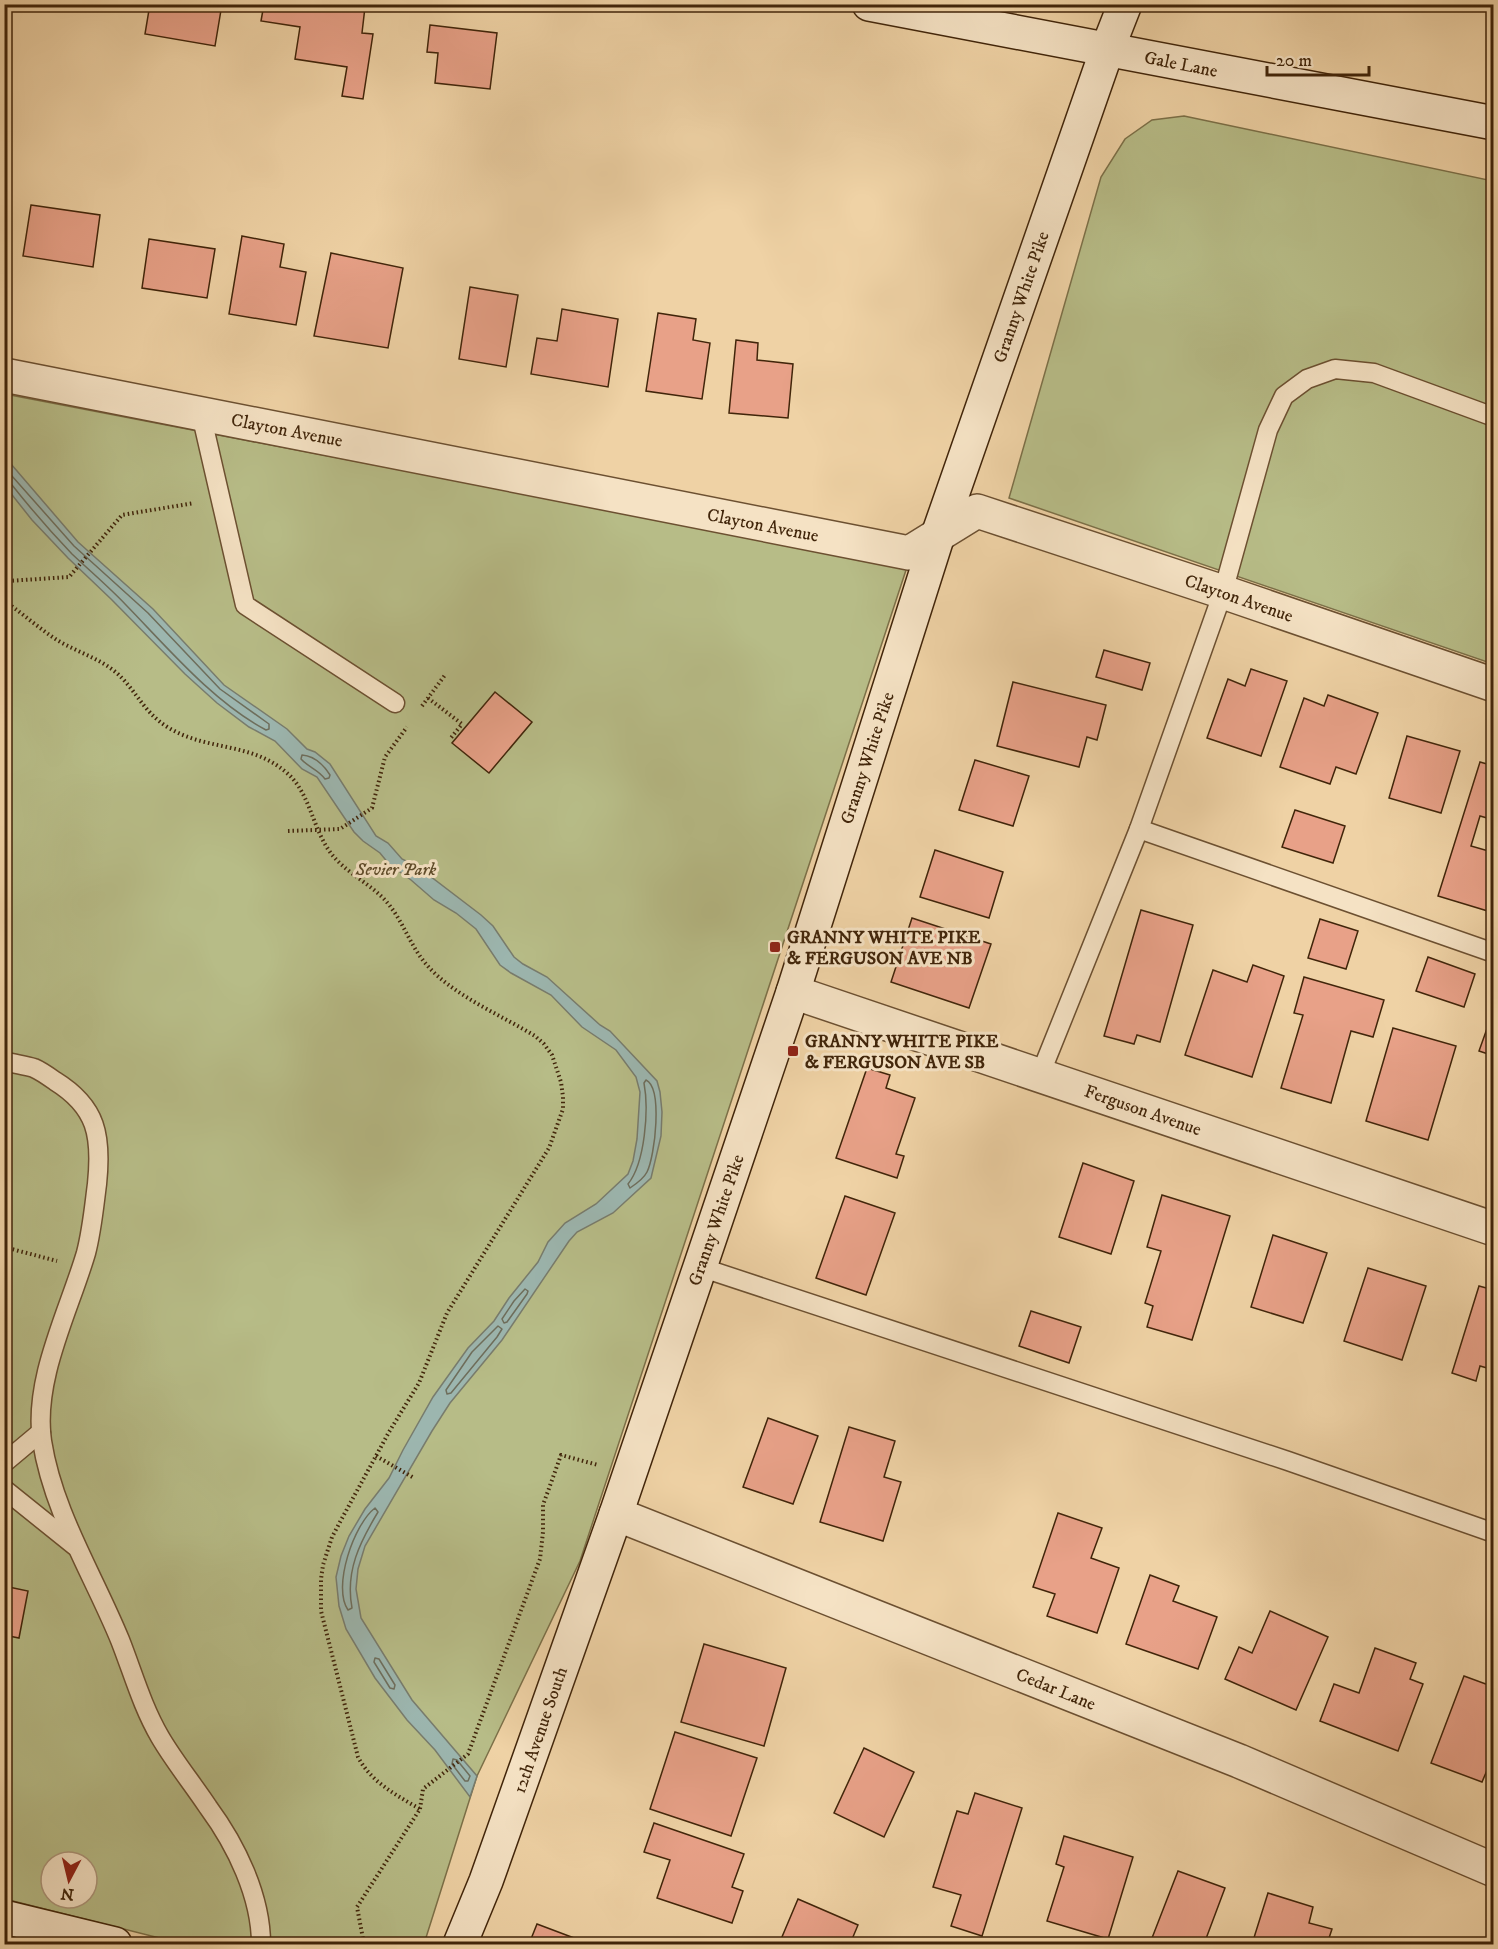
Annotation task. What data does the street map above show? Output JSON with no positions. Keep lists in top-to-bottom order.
{
  "streets": {
    "street": [
      "Gale Lane",
      "Granny White Pike",
      "Clayton Avenue",
      "Ferguson Avenue",
      "Cedar Lane",
      "12th Avenue South"
    ]
  },
  "crossings": [
    ["Gale Lane", "Granny White Pike"],
    ["Granny White Pike", "Clayton Avenue"],
    ["Granny White Pike", "Ferguson Avenue"],
    ["Granny White Pike", "Cedar Lane"],
    ["Granny White Pike", "12th Avenue South"],
    ["Cedar Lane", "12th Avenue South"]
  ],
  "parks": ["Sevier Park"],
  "places": {
    "transit": ["GRANNY WHITE PIKE & FERGUSON AVE NB", "GRANNY WHITE PIKE & FERGUSON AVE SB"]
  },
  "scale_bar": "20 m",
  "north": "bottom"
}
